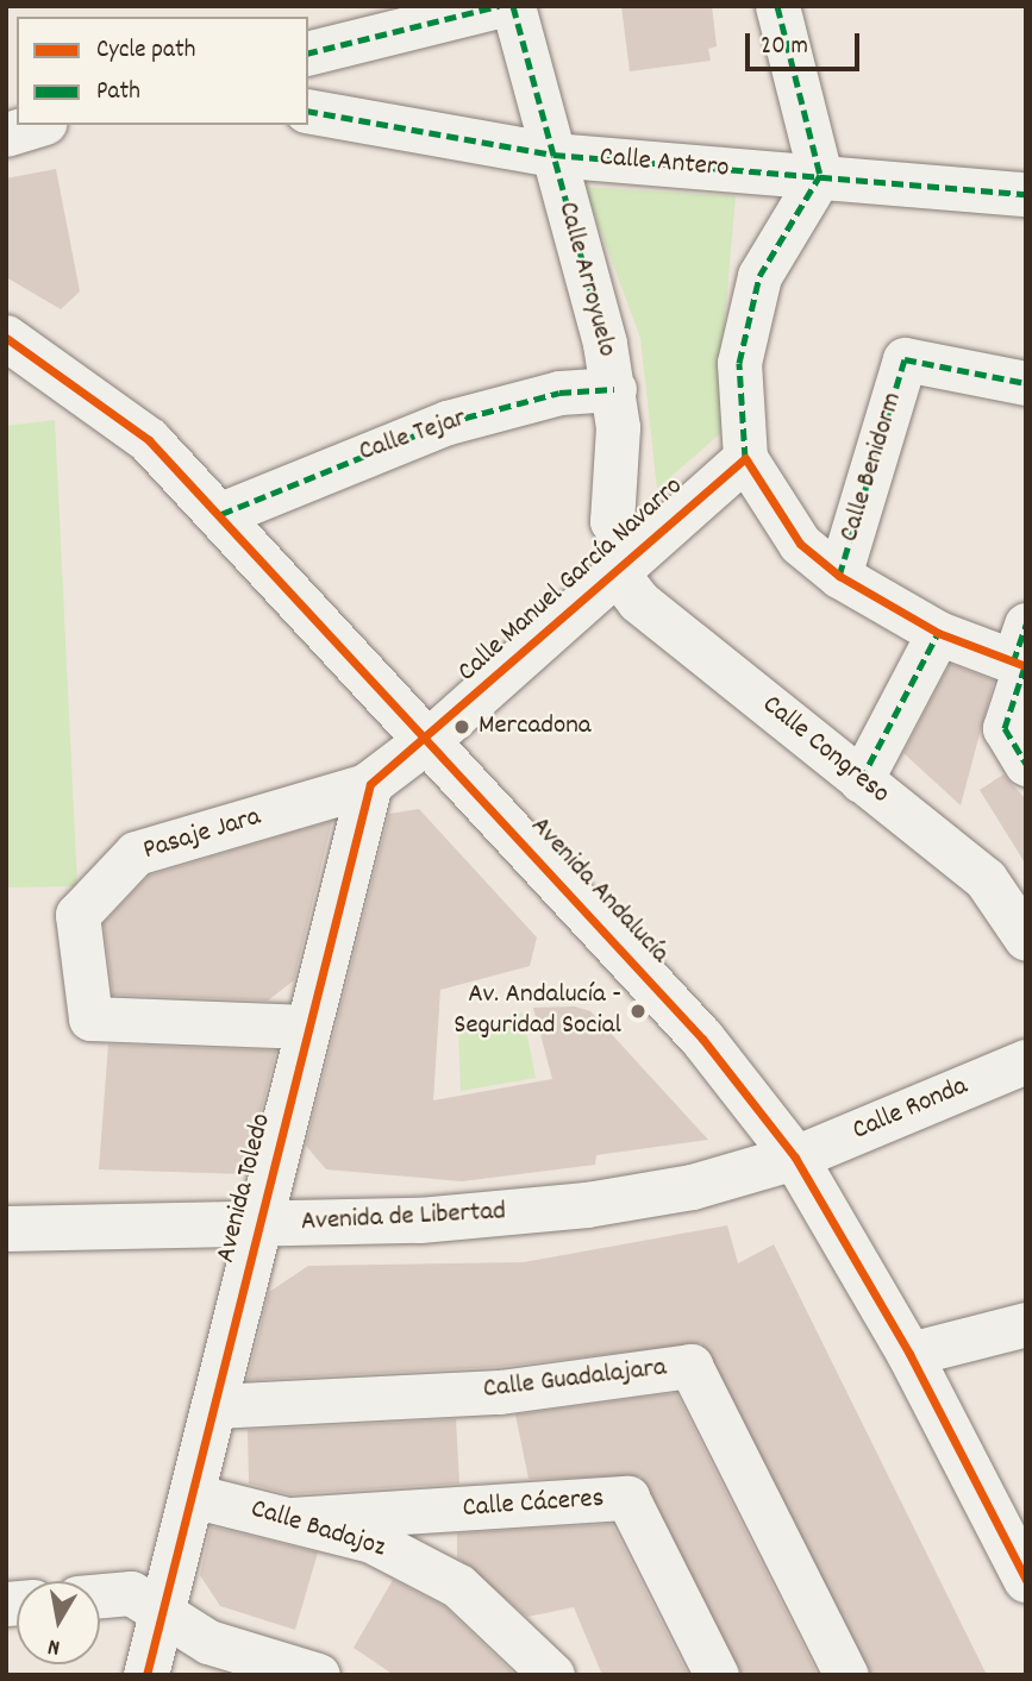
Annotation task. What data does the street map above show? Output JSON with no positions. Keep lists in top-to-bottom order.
{
  "streets": {
    "street": [
      "Calle Antero",
      "Calle Arroyuelo",
      "Calle Tejar",
      "Calle Benidorm",
      "Calle Manuel García Navarro",
      "Calle Congreso",
      "Pasaje Jara",
      "Avenida Andalucía",
      "Calle Ronda",
      "Avenida Toledo",
      "Avenida de Libertad",
      "Calle Guadalajara",
      "Calle Cáceres",
      "Calle Badajoz"
    ]
  },
  "crossings": [
    ["Calle Antero", "Calle Arroyuelo"],
    ["Calle Arroyuelo", "Calle Tejar"],
    ["Calle Arroyuelo", "Calle Manuel García Navarro"],
    ["Calle Arroyuelo", "Calle Congreso"],
    ["Calle Tejar", "Avenida Andalucía"],
    ["Calle Manuel García Navarro", "Calle Congreso"],
    ["Calle Manuel García Navarro", "Avenida Andalucía"],
    ["Pasaje Jara", "Avenida Toledo"],
    ["Avenida Andalucía", "Calle Ronda"],
    ["Avenida Andalucía", "Avenida de Libertad"],
    ["Calle Ronda", "Avenida de Libertad"],
    ["Avenida Toledo", "Avenida de Libertad"],
    ["Avenida Toledo", "Calle Guadalajara"],
    ["Avenida Toledo", "Calle Badajoz"],
    ["Calle Cáceres", "Calle Badajoz"]
  ],
  "places": ["Mercadona", "Av. Andalucía - Seguridad Social"],
  "legend": ["Cycle path", "Path"],
  "scale_bar": "20 m",
  "north": "bottom"
}
